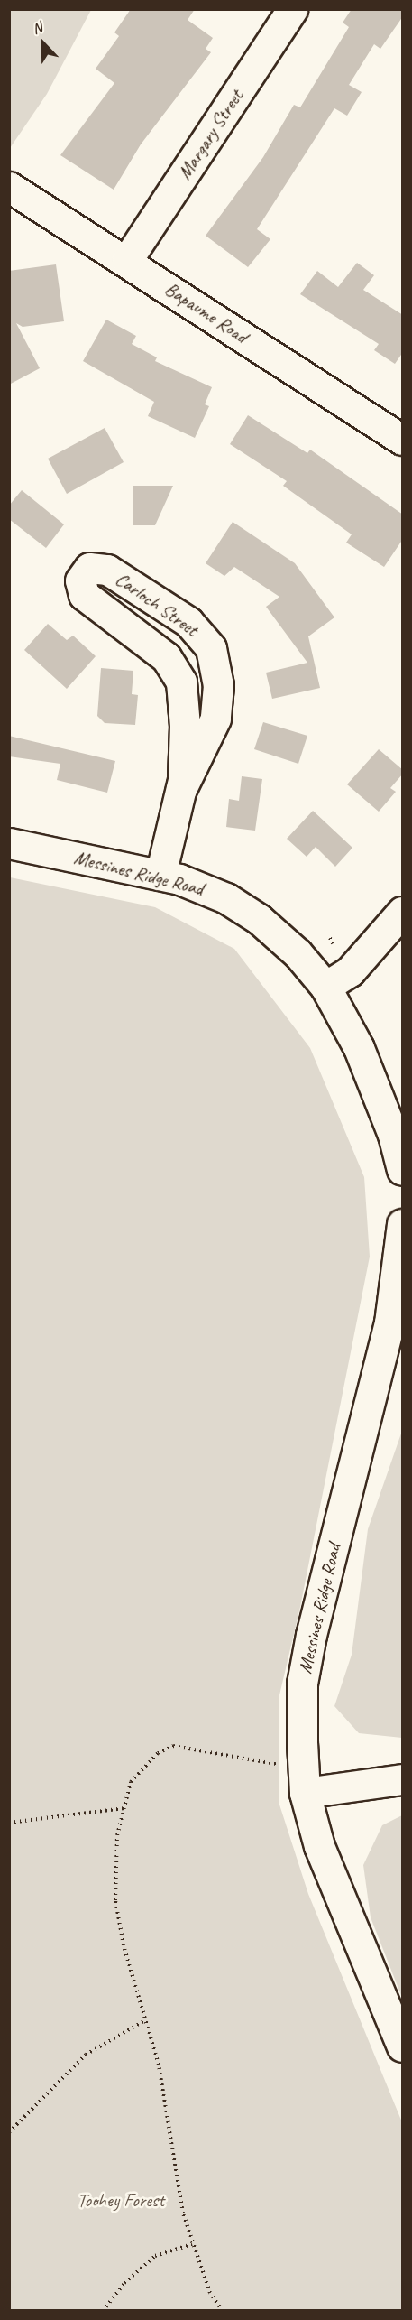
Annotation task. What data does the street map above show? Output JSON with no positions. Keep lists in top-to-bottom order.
{
  "streets": {
    "street": [
      "Margary Street",
      "Bapaume Road",
      "Carloch Street",
      "Messines Ridge Road"
    ]
  },
  "crossings": [
    ["Margary Street", "Bapaume Road"],
    ["Carloch Street", "Messines Ridge Road"]
  ],
  "parks": ["Toohey Forest"],
  "north": "top"
}
